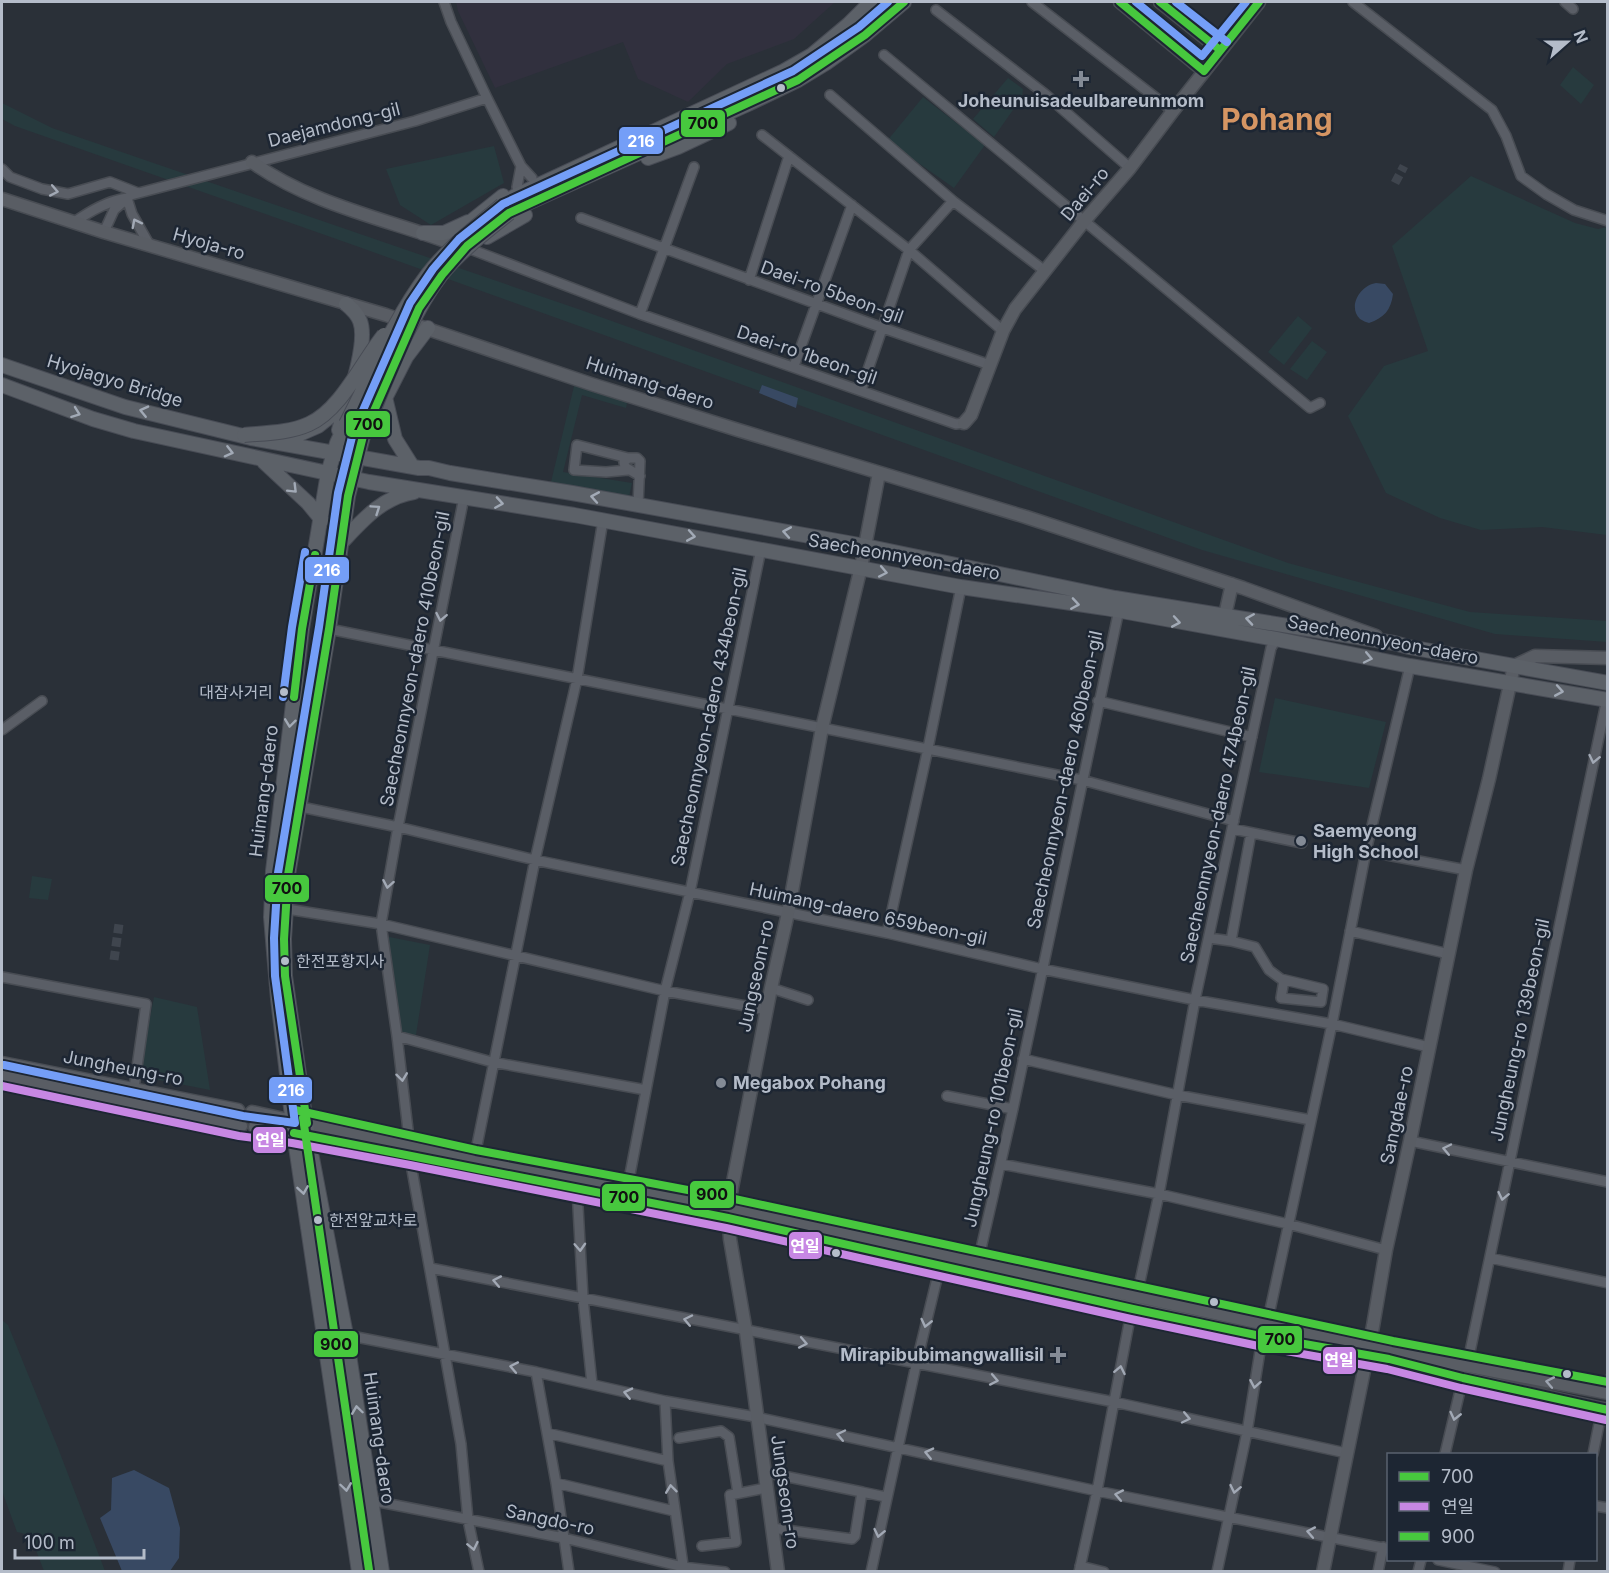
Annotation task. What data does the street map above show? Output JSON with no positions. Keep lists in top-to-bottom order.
{
  "streets": {
    "main road": [
      "Daei-ro",
      "Hyoja-ro",
      "Hyojagyo Bridge",
      "Huimang-daero",
      "Saecheonnyeon-daero",
      "Jungseom-ro",
      "Jungheung-ro",
      "Sangdae-ro"
    ],
    "street": [
      "Daejamdong-gil",
      "Daei-ro 5beon-gil",
      "Daei-ro 1beon-gil",
      "Saecheonnyeon-daero 410beon-gil",
      "Saecheonnyeon-daero 434beon-gil",
      "Saecheonnyeon-daero 460beon-gil",
      "Saecheonnyeon-daero 474beon-gil",
      "Huimang-daero 659beon-gil",
      "Jungheung-ro 139beon-gil",
      "Jungheung-ro 101beon-gil",
      "Sangdo-ro"
    ]
  },
  "crossings": [
    ["Daejamdong-gil", "Hyoja-ro"],
    ["Daei-ro", "Daei-ro 5beon-gil"],
    ["Daei-ro", "Daei-ro 1beon-gil"],
    ["Hyoja-ro", "Huimang-daero"],
    ["Hyojagyo Bridge", "Saecheonnyeon-daero"],
    ["Huimang-daero", "Saecheonnyeon-daero"],
    ["Huimang-daero", "Huimang-daero 659beon-gil"],
    ["Huimang-daero", "Jungseom-ro"],
    ["Huimang-daero", "Sangdo-ro"],
    ["Saecheonnyeon-daero", "Saecheonnyeon-daero 410beon-gil"],
    ["Saecheonnyeon-daero", "Saecheonnyeon-daero 434beon-gil"],
    ["Saecheonnyeon-daero", "Saecheonnyeon-daero 460beon-gil"],
    ["Saecheonnyeon-daero", "Saecheonnyeon-daero 474beon-gil"],
    ["Saecheonnyeon-daero", "Jungseom-ro"],
    ["Saecheonnyeon-daero", "Jungheung-ro 139beon-gil"],
    ["Saecheonnyeon-daero", "Sangdae-ro"],
    ["Saecheonnyeon-daero 410beon-gil", "Huimang-daero 659beon-gil"],
    ["Saecheonnyeon-daero 410beon-gil", "Jungseom-ro"],
    ["Saecheonnyeon-daero 410beon-gil", "Sangdo-ro"],
    ["Saecheonnyeon-daero 434beon-gil", "Huimang-daero 659beon-gil"],
    ["Saecheonnyeon-daero 460beon-gil", "Huimang-daero 659beon-gil"],
    ["Saecheonnyeon-daero 460beon-gil", "Jungheung-ro 101beon-gil"],
    ["Saecheonnyeon-daero 474beon-gil", "Huimang-daero 659beon-gil"],
    ["Huimang-daero 659beon-gil", "Jungseom-ro"],
    ["Huimang-daero 659beon-gil", "Sangdae-ro"],
    ["Huimang-daero 659beon-gil", "Jungheung-ro 101beon-gil"],
    ["Jungseom-ro", "Sangdae-ro"]
  ],
  "one_way": [
    "Hyojagyo Bridge",
    "Saecheonnyeon-daero 410beon-gil",
    "Jungseom-ro",
    "Jungheung-ro 139beon-gil"
  ],
  "districts": ["Pohang"],
  "places": {
    "health": ["Joheunuisadeulbareunmom", "Mirapibubimangwallisil"],
    "other": [
      "대잠사거리",
      "Saemyeong High School",
      "한전포항지사",
      "Megabox Pohang",
      "한전앞교차로"
    ]
  },
  "lines": [
    "transit line 700",
    "transit line 216",
    "transit line 연일",
    "transit line 900"
  ],
  "legend": ["700", "연일", "900"],
  "scale_bar": "100 m",
  "north": "right"
}
